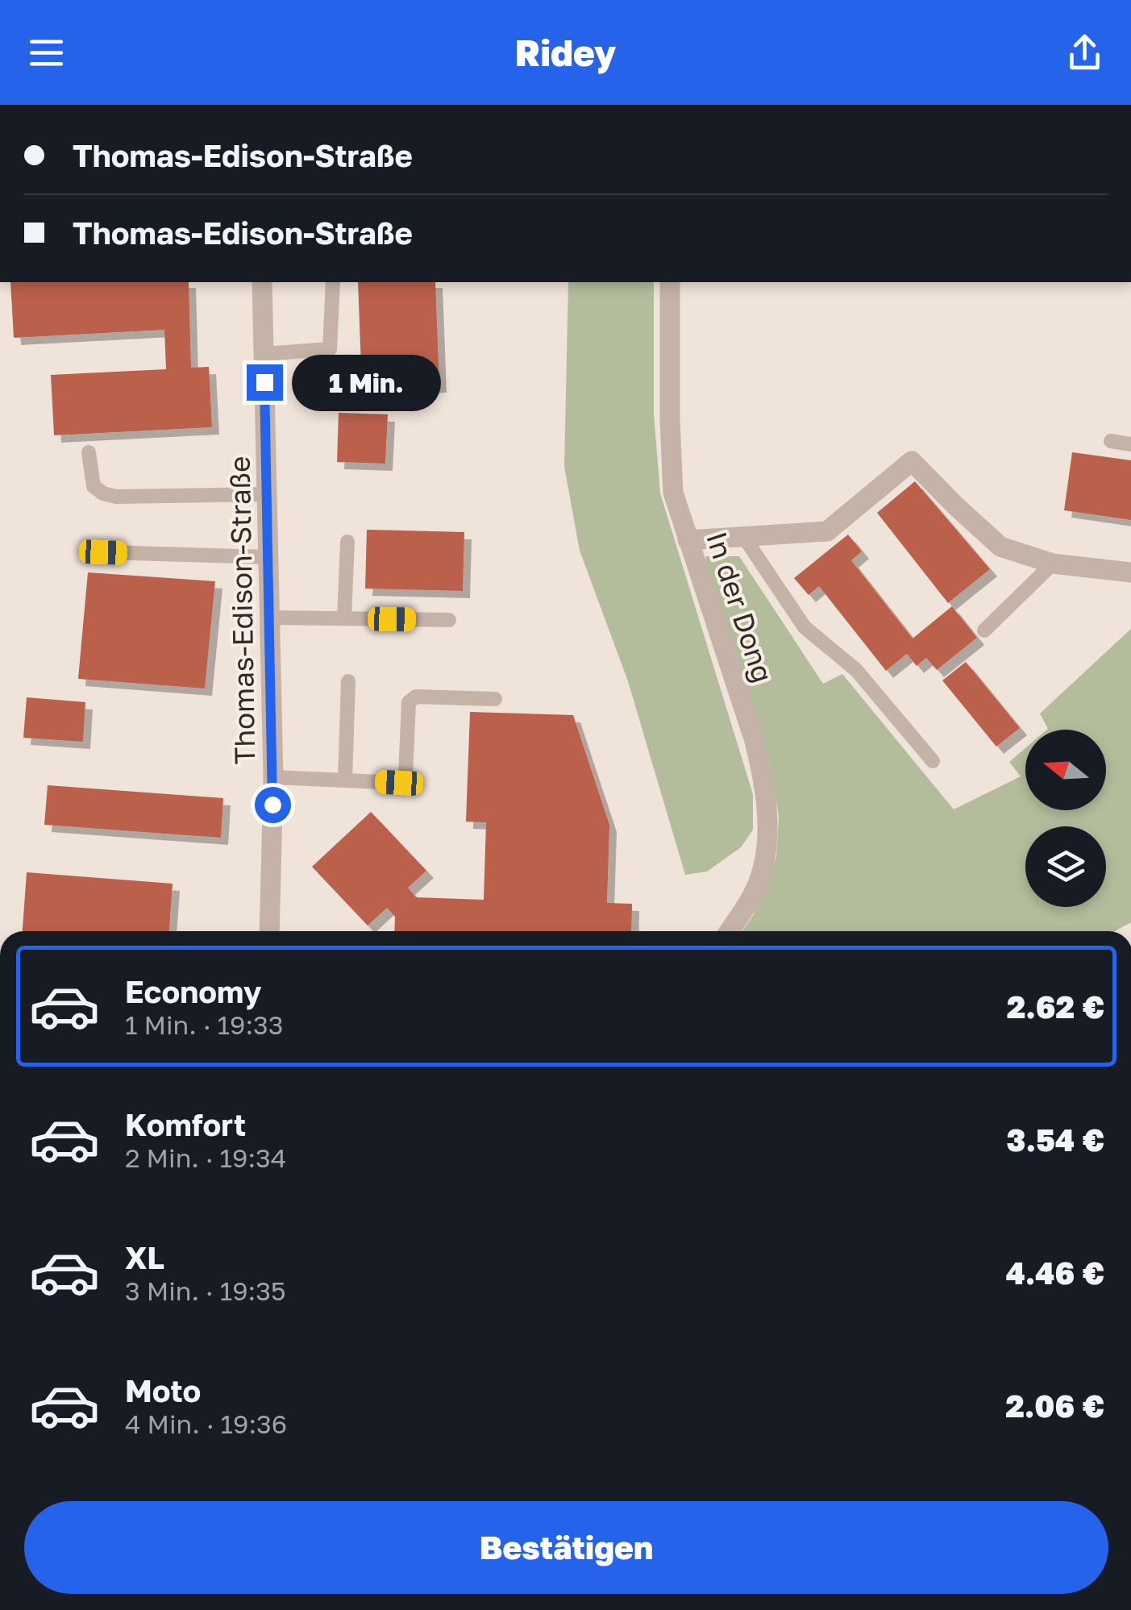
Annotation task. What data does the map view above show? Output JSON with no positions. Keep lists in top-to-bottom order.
{
  "streets": {
    "street": ["In der Dong", "Thomas-Edison-Straße"]
  },
  "north": "left",
  "page": {
    "header": "Ridey",
    "banner": ["Thomas-Edison-Straße", "Thomas-Edison-Straße"],
    "bubble": "1 Min.",
    "list": [
      {
        "name": "Economy",
        "note": "1 Min. · 19:33",
        "value": "2.62 €"
      },
      {
        "name": "Komfort",
        "note": "2 Min. · 19:34",
        "value": "3.54 €"
      },
      {
        "name": "XL",
        "note": "3 Min. · 19:35",
        "value": "4.46 €"
      },
      {
        "name": "Moto",
        "note": "4 Min. · 19:36",
        "value": "2.06 €"
      }
    ],
    "buttons": "Bestätigen"
  }
}
